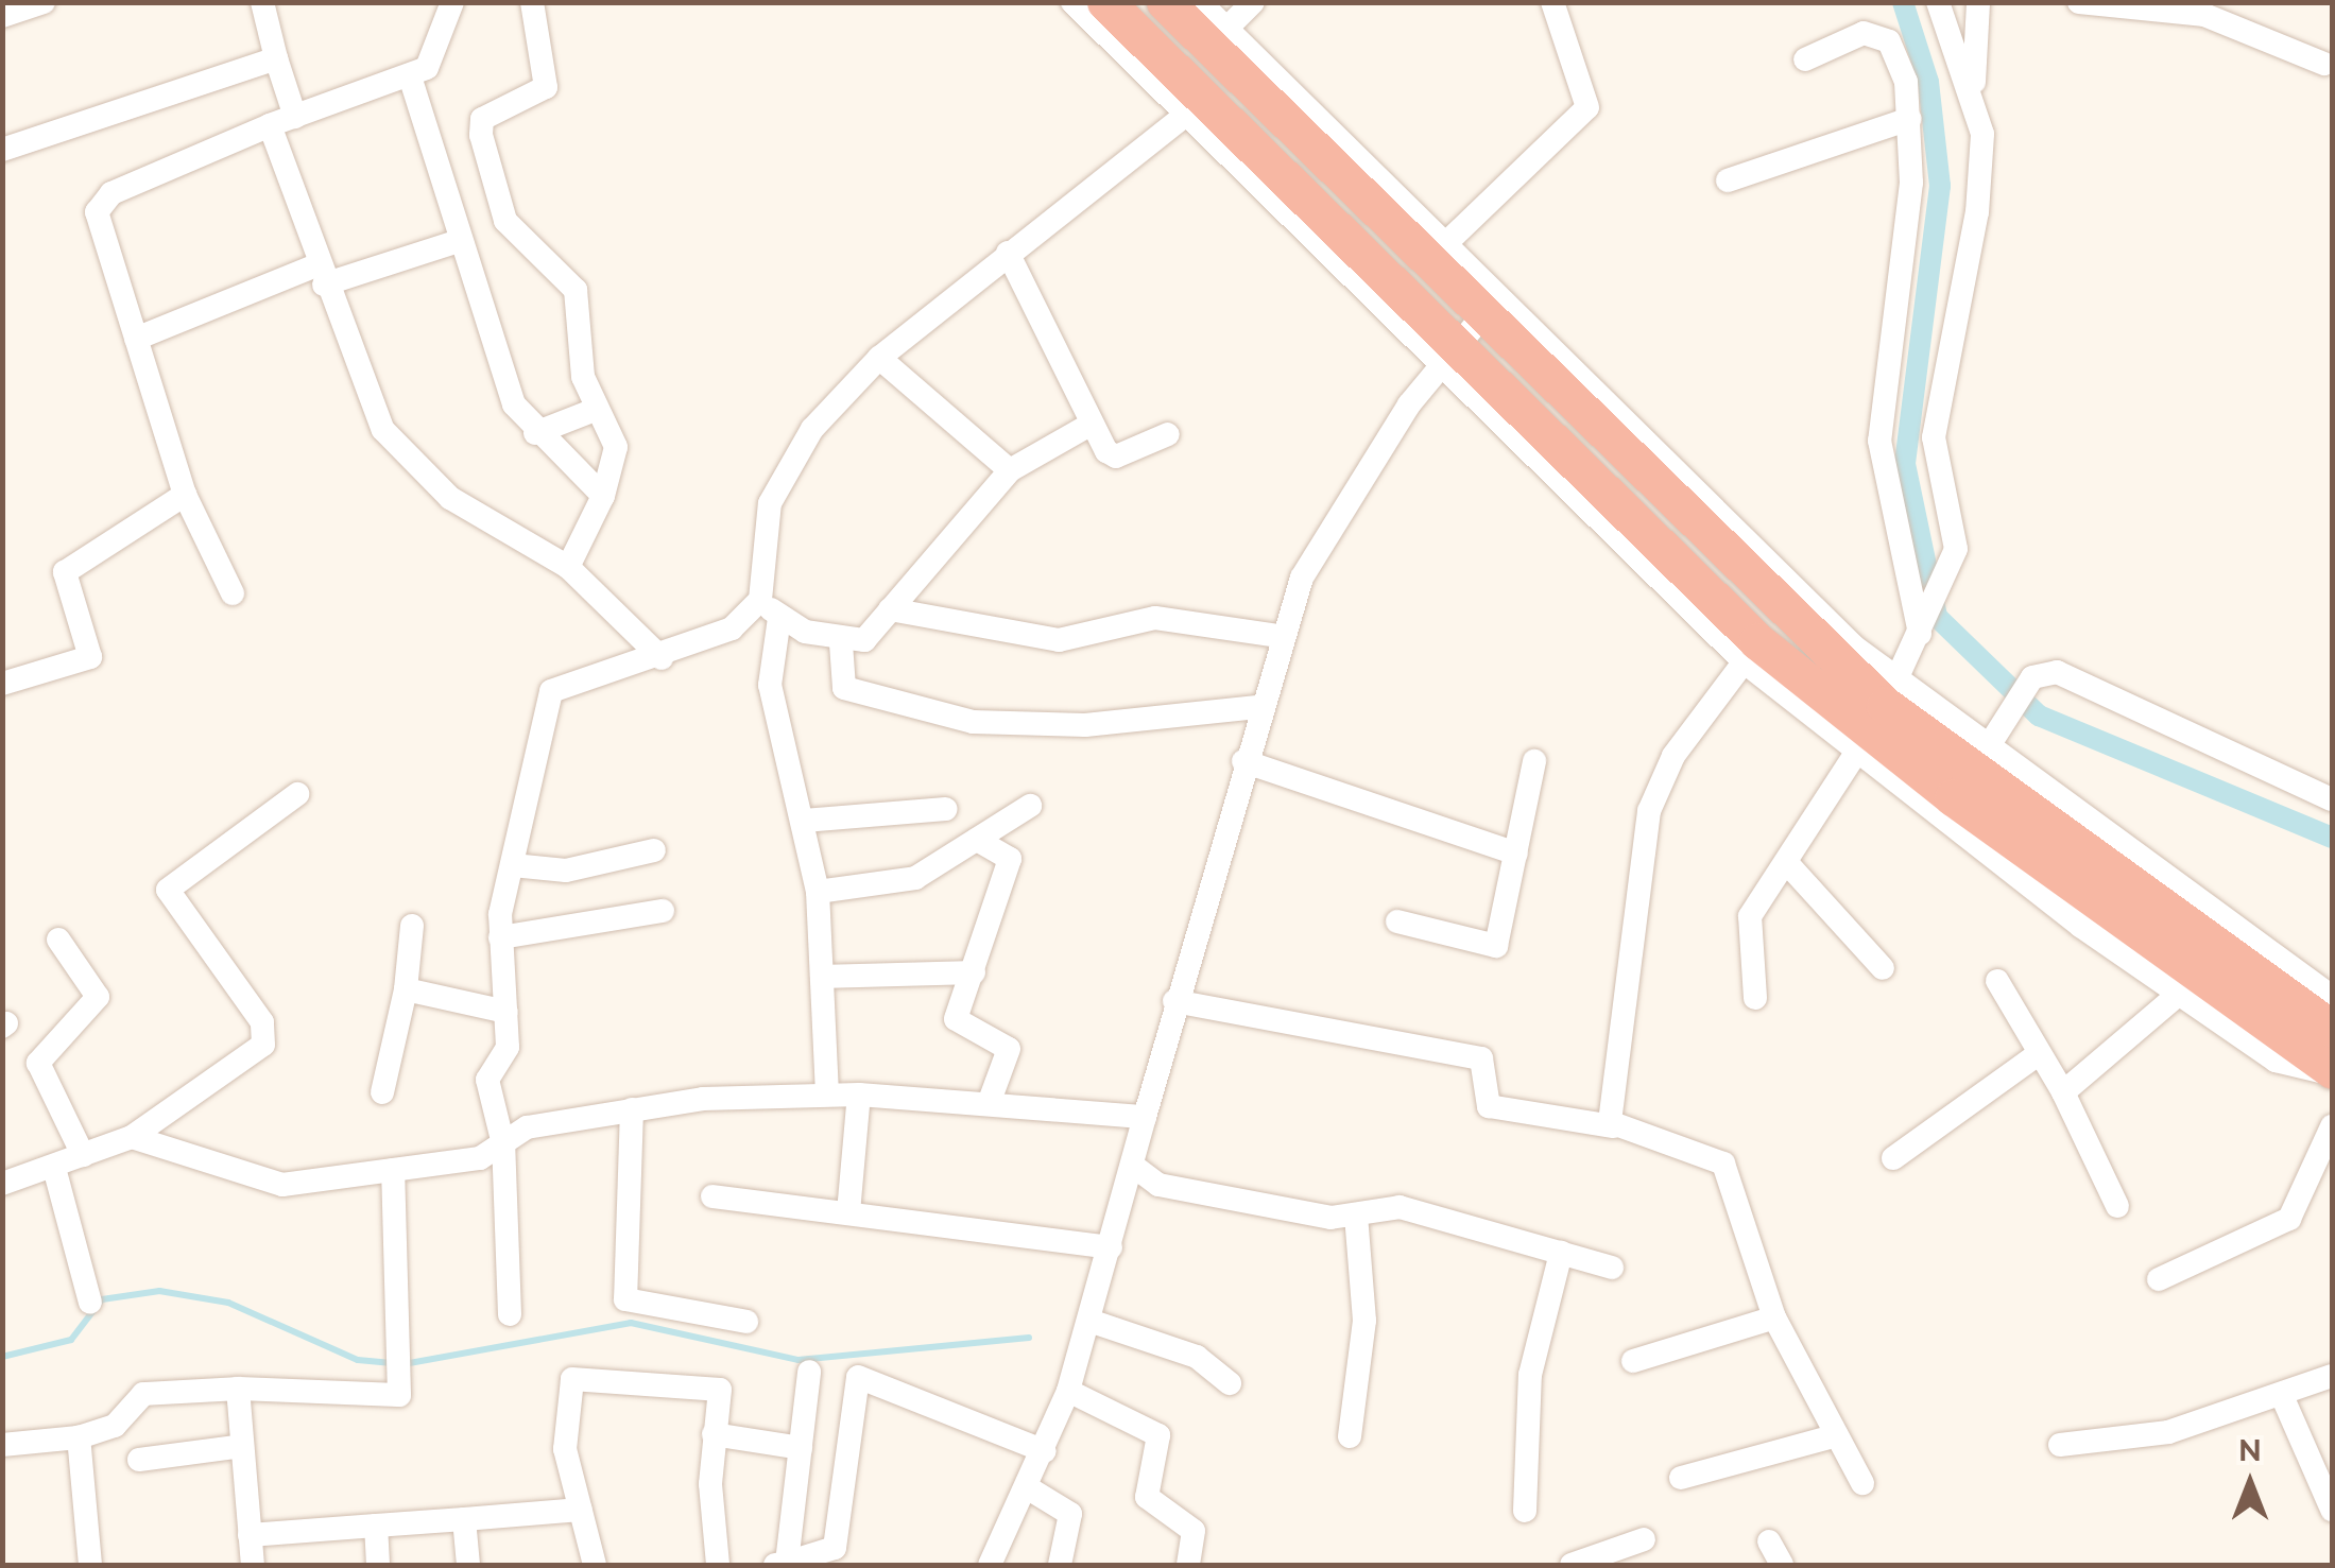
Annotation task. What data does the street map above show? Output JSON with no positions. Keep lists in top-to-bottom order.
{
  "north": "top"
}
